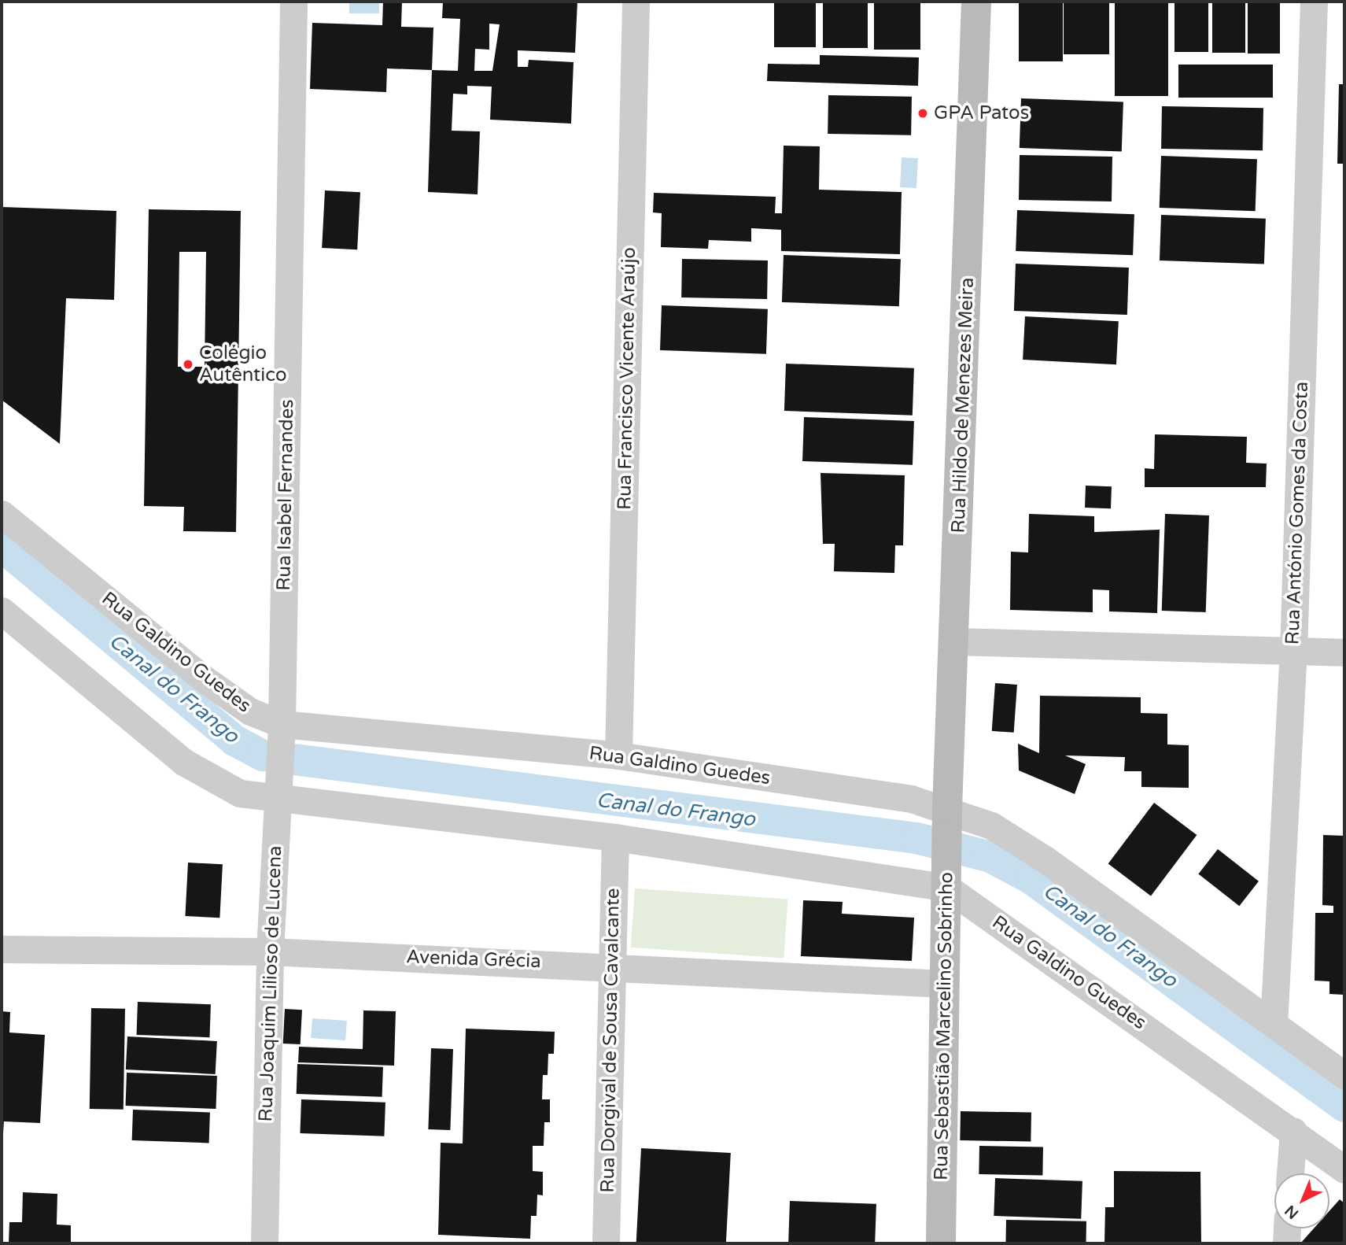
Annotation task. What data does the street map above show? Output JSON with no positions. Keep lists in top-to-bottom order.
{
  "streets": {
    "street": [
      "Rua Francisco Vicente Araújo",
      "Rua Hildo de Menezes Meira",
      "Rua Isabel Fernandes",
      "Rua António Gomes da Costa",
      "Rua Galdino Guedes",
      "Avenida Grécia",
      "Rua Joaquim Lilioso de Lucena",
      "Rua Sebastião Marcelino Sobrinho",
      "Rua Dorgival de Sousa Cavalcante"
    ]
  },
  "crossings": [
    ["Rua Francisco Vicente Araújo", "Rua Galdino Guedes"],
    ["Rua Hildo de Menezes Meira", "Rua Galdino Guedes"],
    ["Rua Hildo de Menezes Meira", "Rua Sebastião Marcelino Sobrinho"],
    ["Rua Isabel Fernandes", "Rua Galdino Guedes"],
    ["Rua Isabel Fernandes", "Rua Joaquim Lilioso de Lucena"],
    ["Rua António Gomes da Costa", "Rua Galdino Guedes"],
    ["Rua Galdino Guedes", "Rua Joaquim Lilioso de Lucena"],
    ["Rua Galdino Guedes", "Rua Sebastião Marcelino Sobrinho"],
    ["Rua Galdino Guedes", "Rua Dorgival de Sousa Cavalcante"],
    ["Avenida Grécia", "Rua Joaquim Lilioso de Lucena"],
    ["Avenida Grécia", "Rua Sebastião Marcelino Sobrinho"],
    ["Avenida Grécia", "Rua Dorgival de Sousa Cavalcante"]
  ],
  "water": ["Canal do Frango"],
  "places": ["GPA Patos", "Colégio Autêntico"],
  "north": "bottom left"
}
